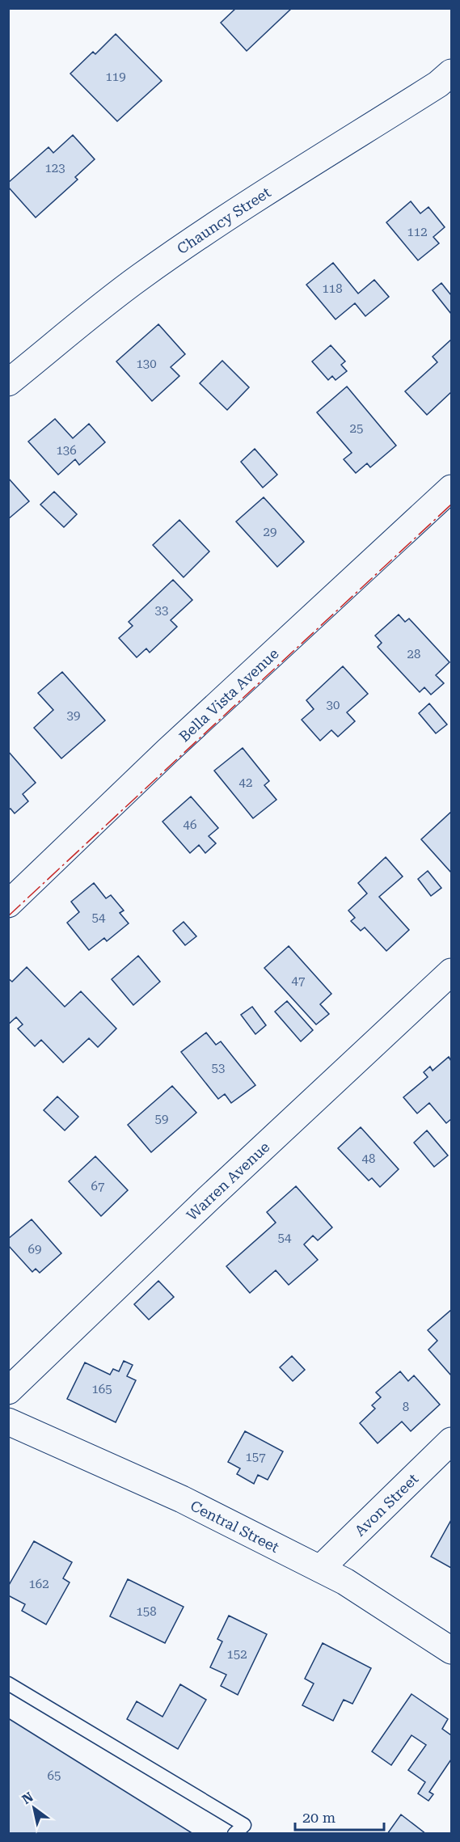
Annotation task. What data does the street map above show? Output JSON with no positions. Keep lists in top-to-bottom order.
{
  "streets": {
    "street": [
      "Chauncy Street",
      "Bella Vista Avenue",
      "Warren Avenue",
      "Avon Street",
      "Central Street"
    ]
  },
  "crossings": [
    ["Avon Street", "Central Street"]
  ],
  "house_numbers": [
    "119",
    "123",
    "112",
    "118",
    "130",
    "25",
    "136",
    "29",
    "33",
    "28",
    "30",
    "39",
    "42",
    "46",
    "54",
    "47",
    "53",
    "59",
    "48",
    "67",
    "54",
    "69",
    "165",
    "8",
    "157",
    "162",
    "158",
    "152",
    "65"
  ],
  "scale_bar": "20 m",
  "north": "top left"
}
